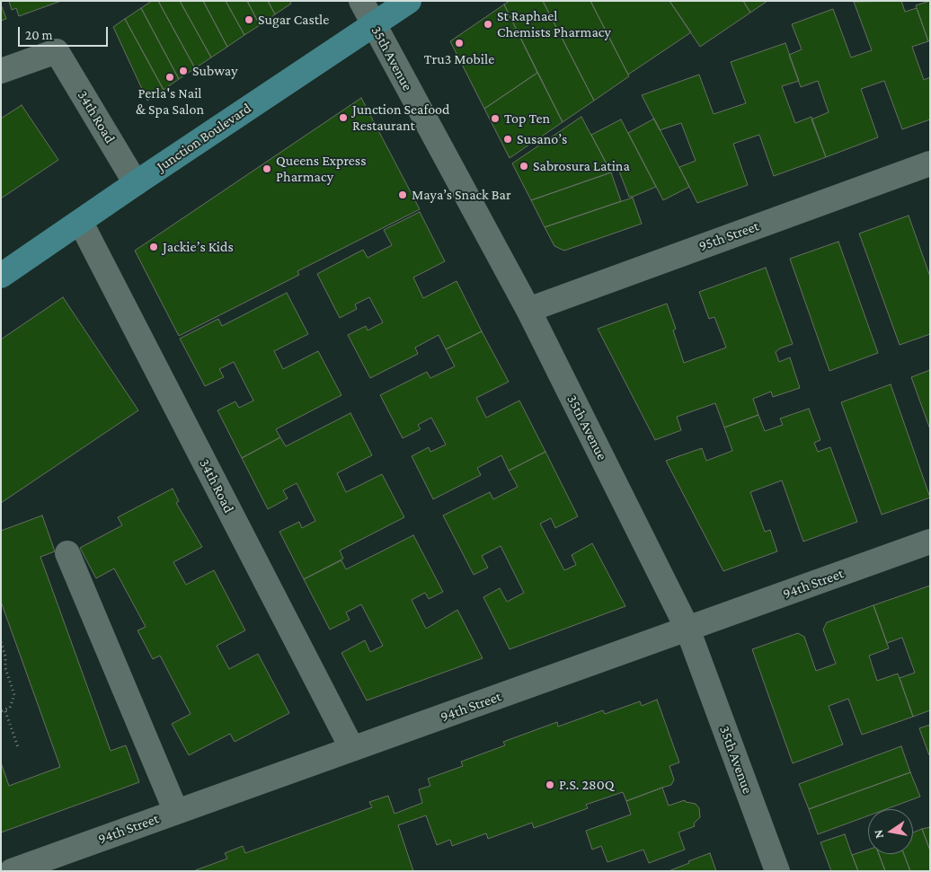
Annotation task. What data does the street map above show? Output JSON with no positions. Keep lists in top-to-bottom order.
{
  "streets": {
    "main road": ["Junction Boulevard"],
    "street": [
      "35th Avenue",
      "34th Road",
      "95th Street",
      "94th Street"
    ]
  },
  "crossings": [
    ["35th Avenue", "Junction Boulevard"],
    ["35th Avenue", "95th Street"],
    ["35th Avenue", "94th Street"],
    ["34th Road", "Junction Boulevard"],
    ["34th Road", "94th Street"]
  ],
  "places": [
    "Sugar Castle",
    "St Raphael Chemists Pharmacy",
    "Tru3 Mobile",
    "Subway",
    "Perla's Nail & Spa Salon",
    "Junction Seafood Restaurant",
    "Top Ten",
    "Susano’s",
    "Sabrosura Latina",
    "Queens Express Pharmacy",
    "Maya’s Snack Bar",
    "Jackie’s Kids",
    "P.S. 280Q"
  ],
  "scale_bar": "20 m",
  "north": "left"
}
